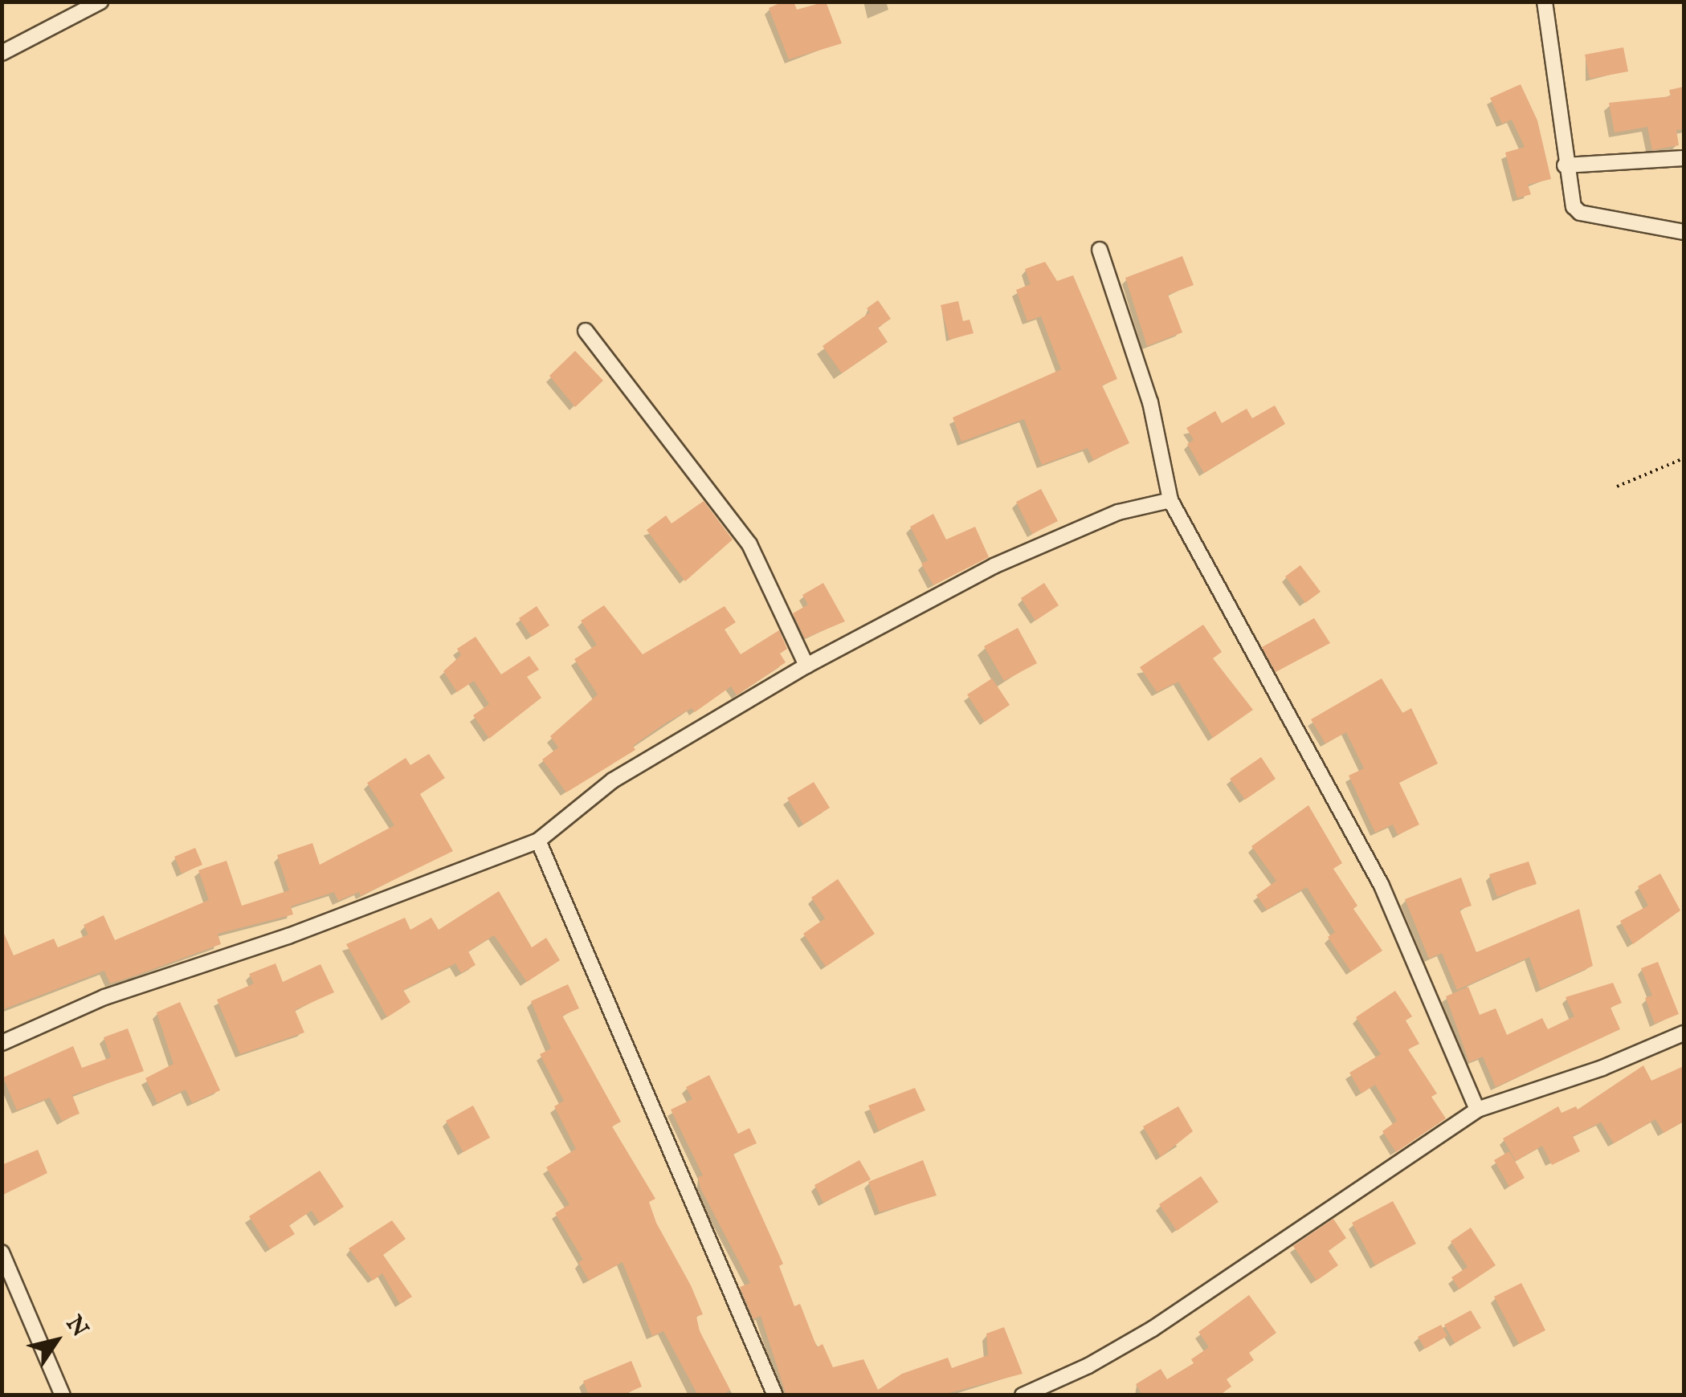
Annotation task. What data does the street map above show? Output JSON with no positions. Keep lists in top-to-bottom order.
{
  "north": "top right"
}
